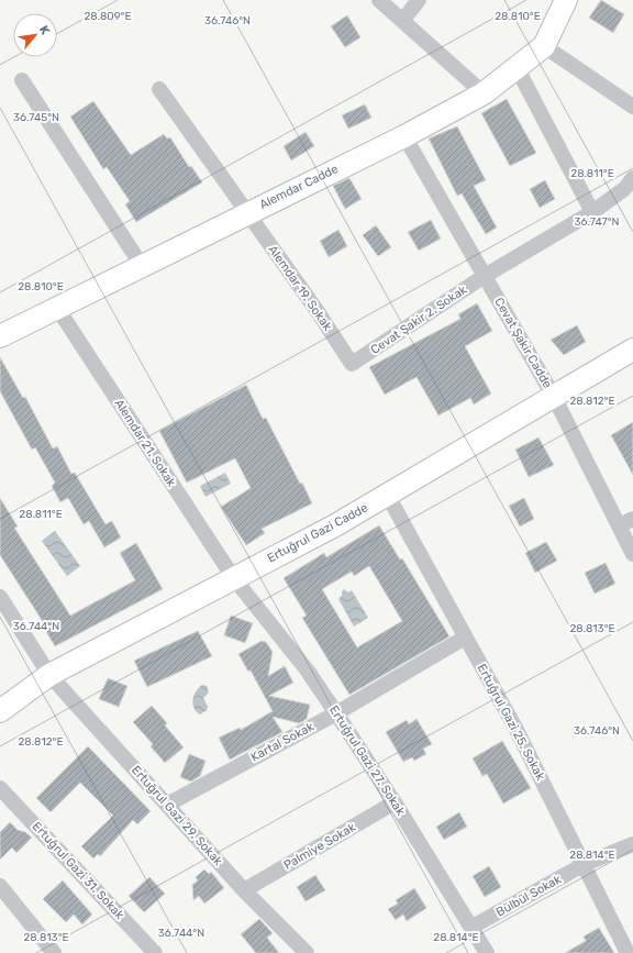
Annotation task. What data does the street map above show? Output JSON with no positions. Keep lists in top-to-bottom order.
{
  "streets": {
    "street": [
      "Alemdar Cadde",
      "Alemdar 19. Sokak",
      "Cevat Şakir 2. Sokak",
      "Cevat Şakir Cadde",
      "Alemdar 21. Sokak",
      "Ertuğrul Gazi Cadde",
      "Ertuğrul Gazi 25. Sokak",
      "Kartal Sokak",
      "Ertuğrul Gazi 27. Sokak",
      "Ertuğrul Gazi 29. Sokak",
      "Palmiye Sokak",
      "Ertuğrul Gazi 31. Sokak",
      "Bülbül Sokak"
    ]
  },
  "crossings": [
    ["Alemdar Cadde", "Alemdar 19. Sokak"],
    ["Alemdar Cadde", "Cevat Şakir Cadde"],
    ["Alemdar Cadde", "Alemdar 21. Sokak"],
    ["Alemdar 19. Sokak", "Cevat Şakir 2. Sokak"],
    ["Cevat Şakir 2. Sokak", "Cevat Şakir Cadde"],
    ["Cevat Şakir Cadde", "Ertuğrul Gazi Cadde"],
    ["Alemdar 21. Sokak", "Ertuğrul Gazi Cadde"],
    ["Alemdar 21. Sokak", "Ertuğrul Gazi 27. Sokak"],
    ["Ertuğrul Gazi Cadde", "Ertuğrul Gazi 25. Sokak"],
    ["Ertuğrul Gazi Cadde", "Ertuğrul Gazi 27. Sokak"],
    ["Ertuğrul Gazi Cadde", "Ertuğrul Gazi 29. Sokak"],
    ["Ertuğrul Gazi 25. Sokak", "Kartal Sokak"],
    ["Ertuğrul Gazi 25. Sokak", "Bülbül Sokak"],
    ["Kartal Sokak", "Ertuğrul Gazi 27. Sokak"],
    ["Kartal Sokak", "Ertuğrul Gazi 29. Sokak"],
    ["Ertuğrul Gazi 27. Sokak", "Palmiye Sokak"],
    ["Ertuğrul Gazi 27. Sokak", "Bülbül Sokak"],
    ["Ertuğrul Gazi 29. Sokak", "Palmiye Sokak"]
  ],
  "north": "top right",
  "coordinates": [
    "28.809°E",
    "28.810°E",
    "36.746°N",
    "36.745°N",
    "28.811°E",
    "36.747°N",
    "28.812°E",
    "36.744°N",
    "28.813°E",
    "28.814°E"
  ]
}
